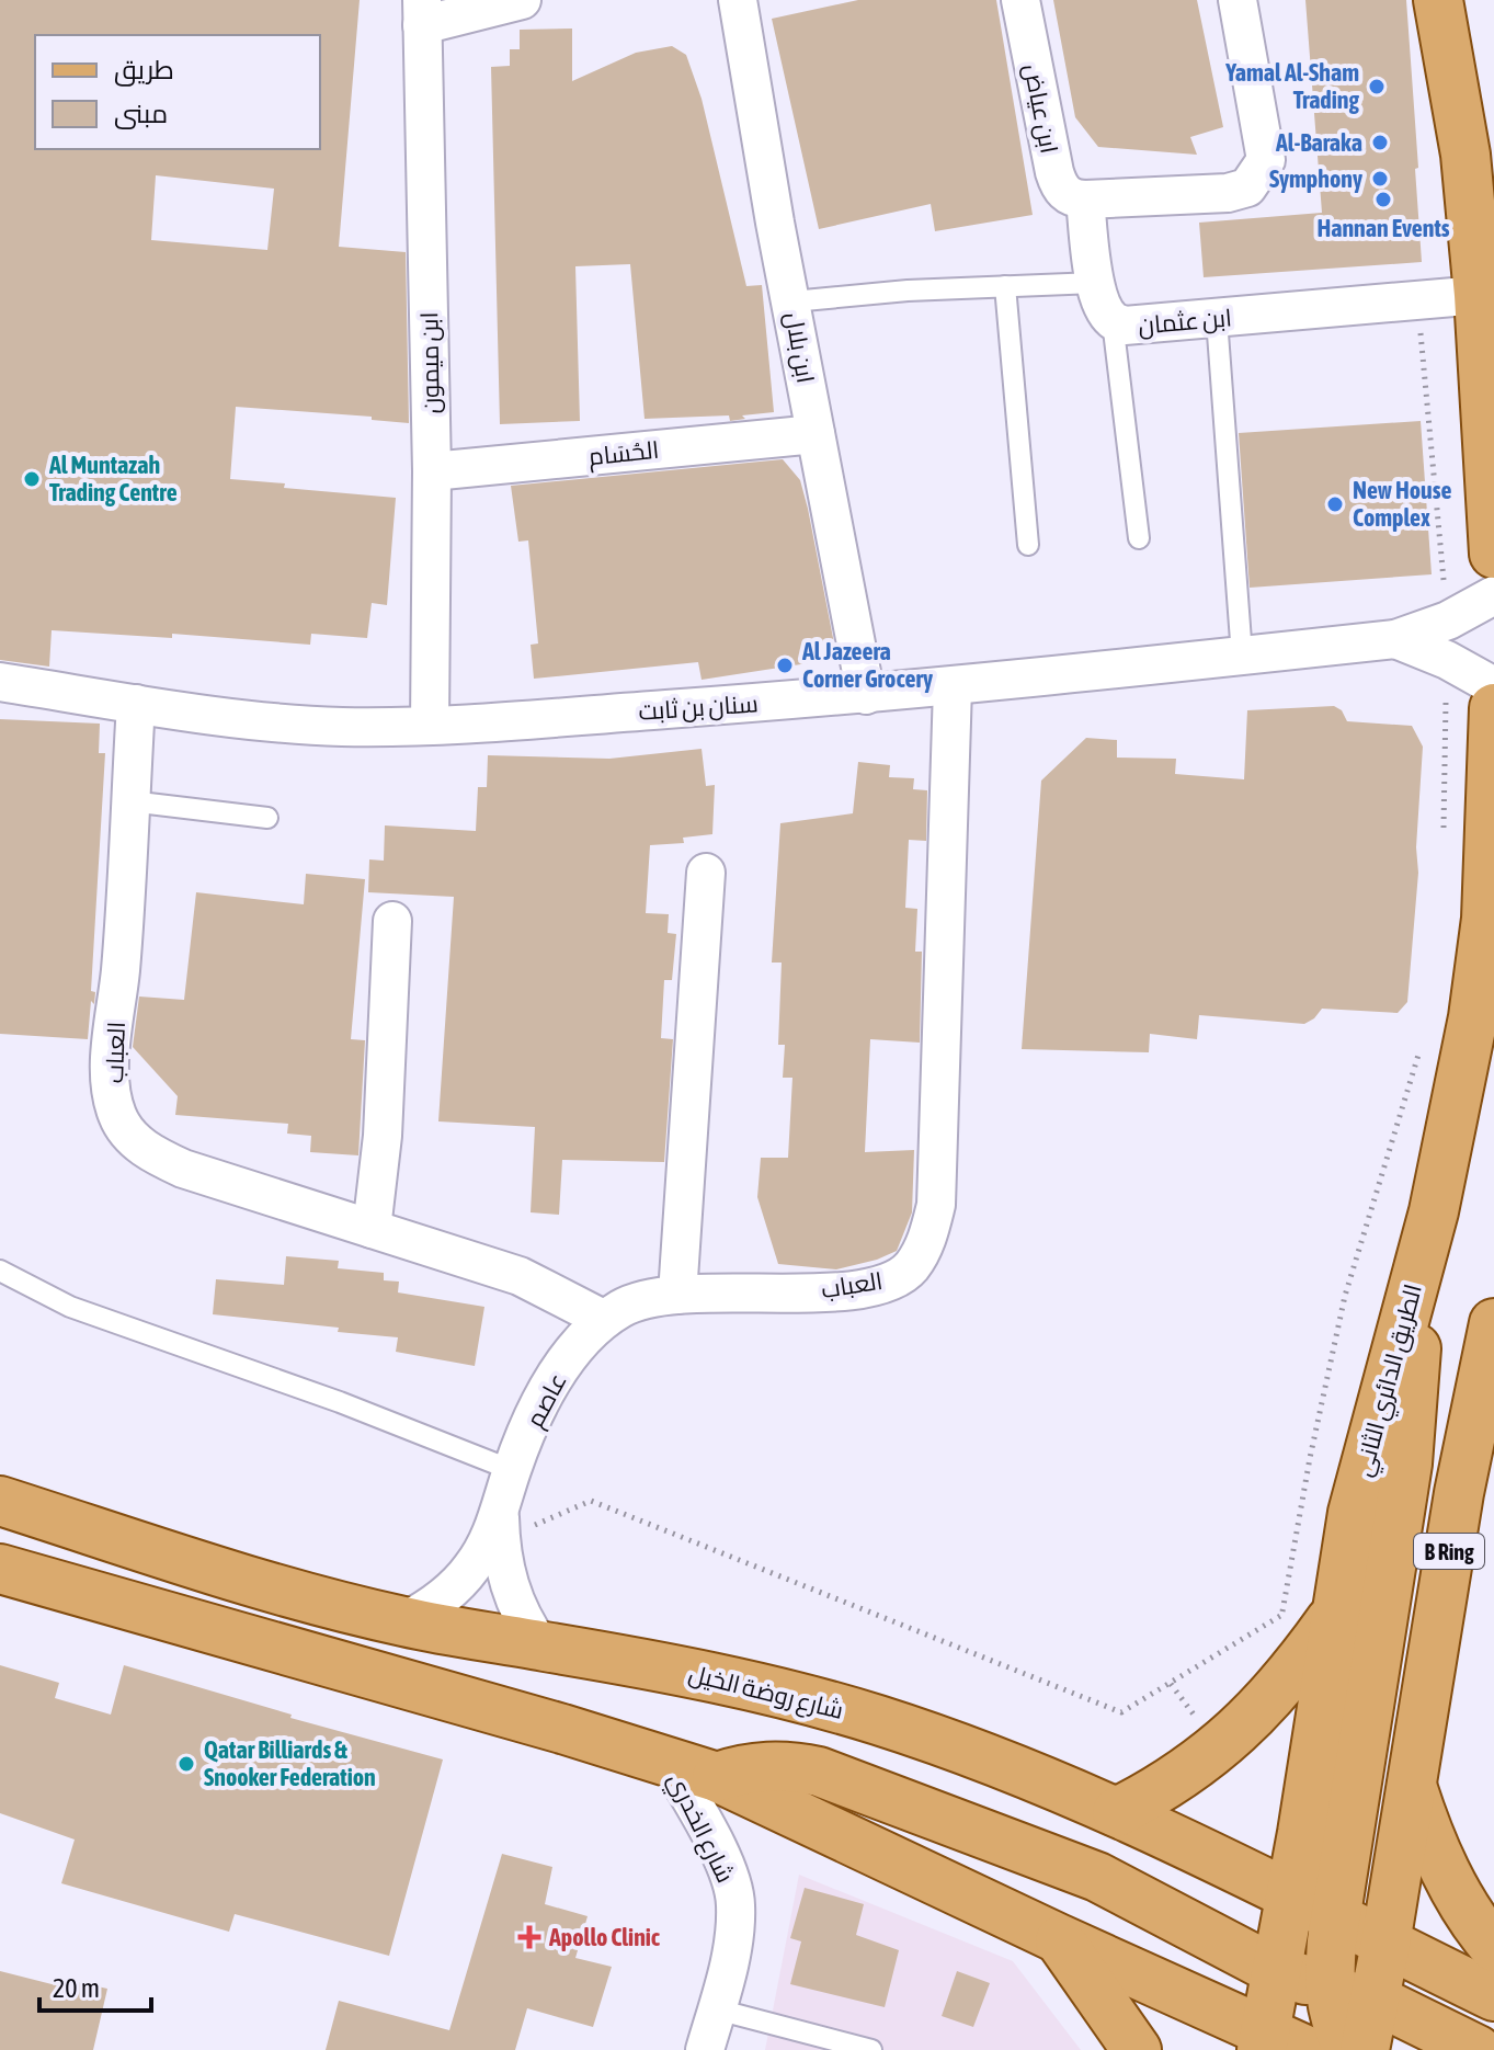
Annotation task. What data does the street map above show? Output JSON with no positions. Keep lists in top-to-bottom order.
{
  "streets": {
    "main road": ["الطريق الدائري الثاني", "B Ring", "شارع روضة الخيل"],
    "street": [
      "ابن عياض",
      "ابن عثمان",
      "ابن بلال",
      "ابن ميمون",
      "الحُسَام",
      "سنان بن ثابت",
      "العباب",
      "عاصم",
      "شارع الخدري"
    ]
  },
  "crossings": [
    ["ابن عياض", "ابن عثمان"],
    ["ابن بلال", "الحُسَام"],
    ["ابن بلال", "سنان بن ثابت"],
    ["ابن ميمون", "الحُسَام"],
    ["ابن ميمون", "سنان بن ثابت"],
    ["سنان بن ثابت", "العباب"],
    ["العباب", "عاصم"],
    ["الطريق الدائري الثاني", "شارع روضة الخيل"],
    ["عاصم", "شارع روضة الخيل"],
    ["B Ring", "شارع روضة الخيل"]
  ],
  "places": {
    "other": [
      "Yamal Al-Sham Trading",
      "Al-Baraka",
      "Symphony",
      "Hannan Events",
      "Al Muntazah Trading Centre",
      "New House Complex",
      "Al Jazeera Corner Grocery",
      "Qatar Billiards & Snooker Federation"
    ],
    "health": ["Apollo Clinic"]
  },
  "legend": ["طريق", "مبنى"],
  "scale_bar": "20 m"
}
